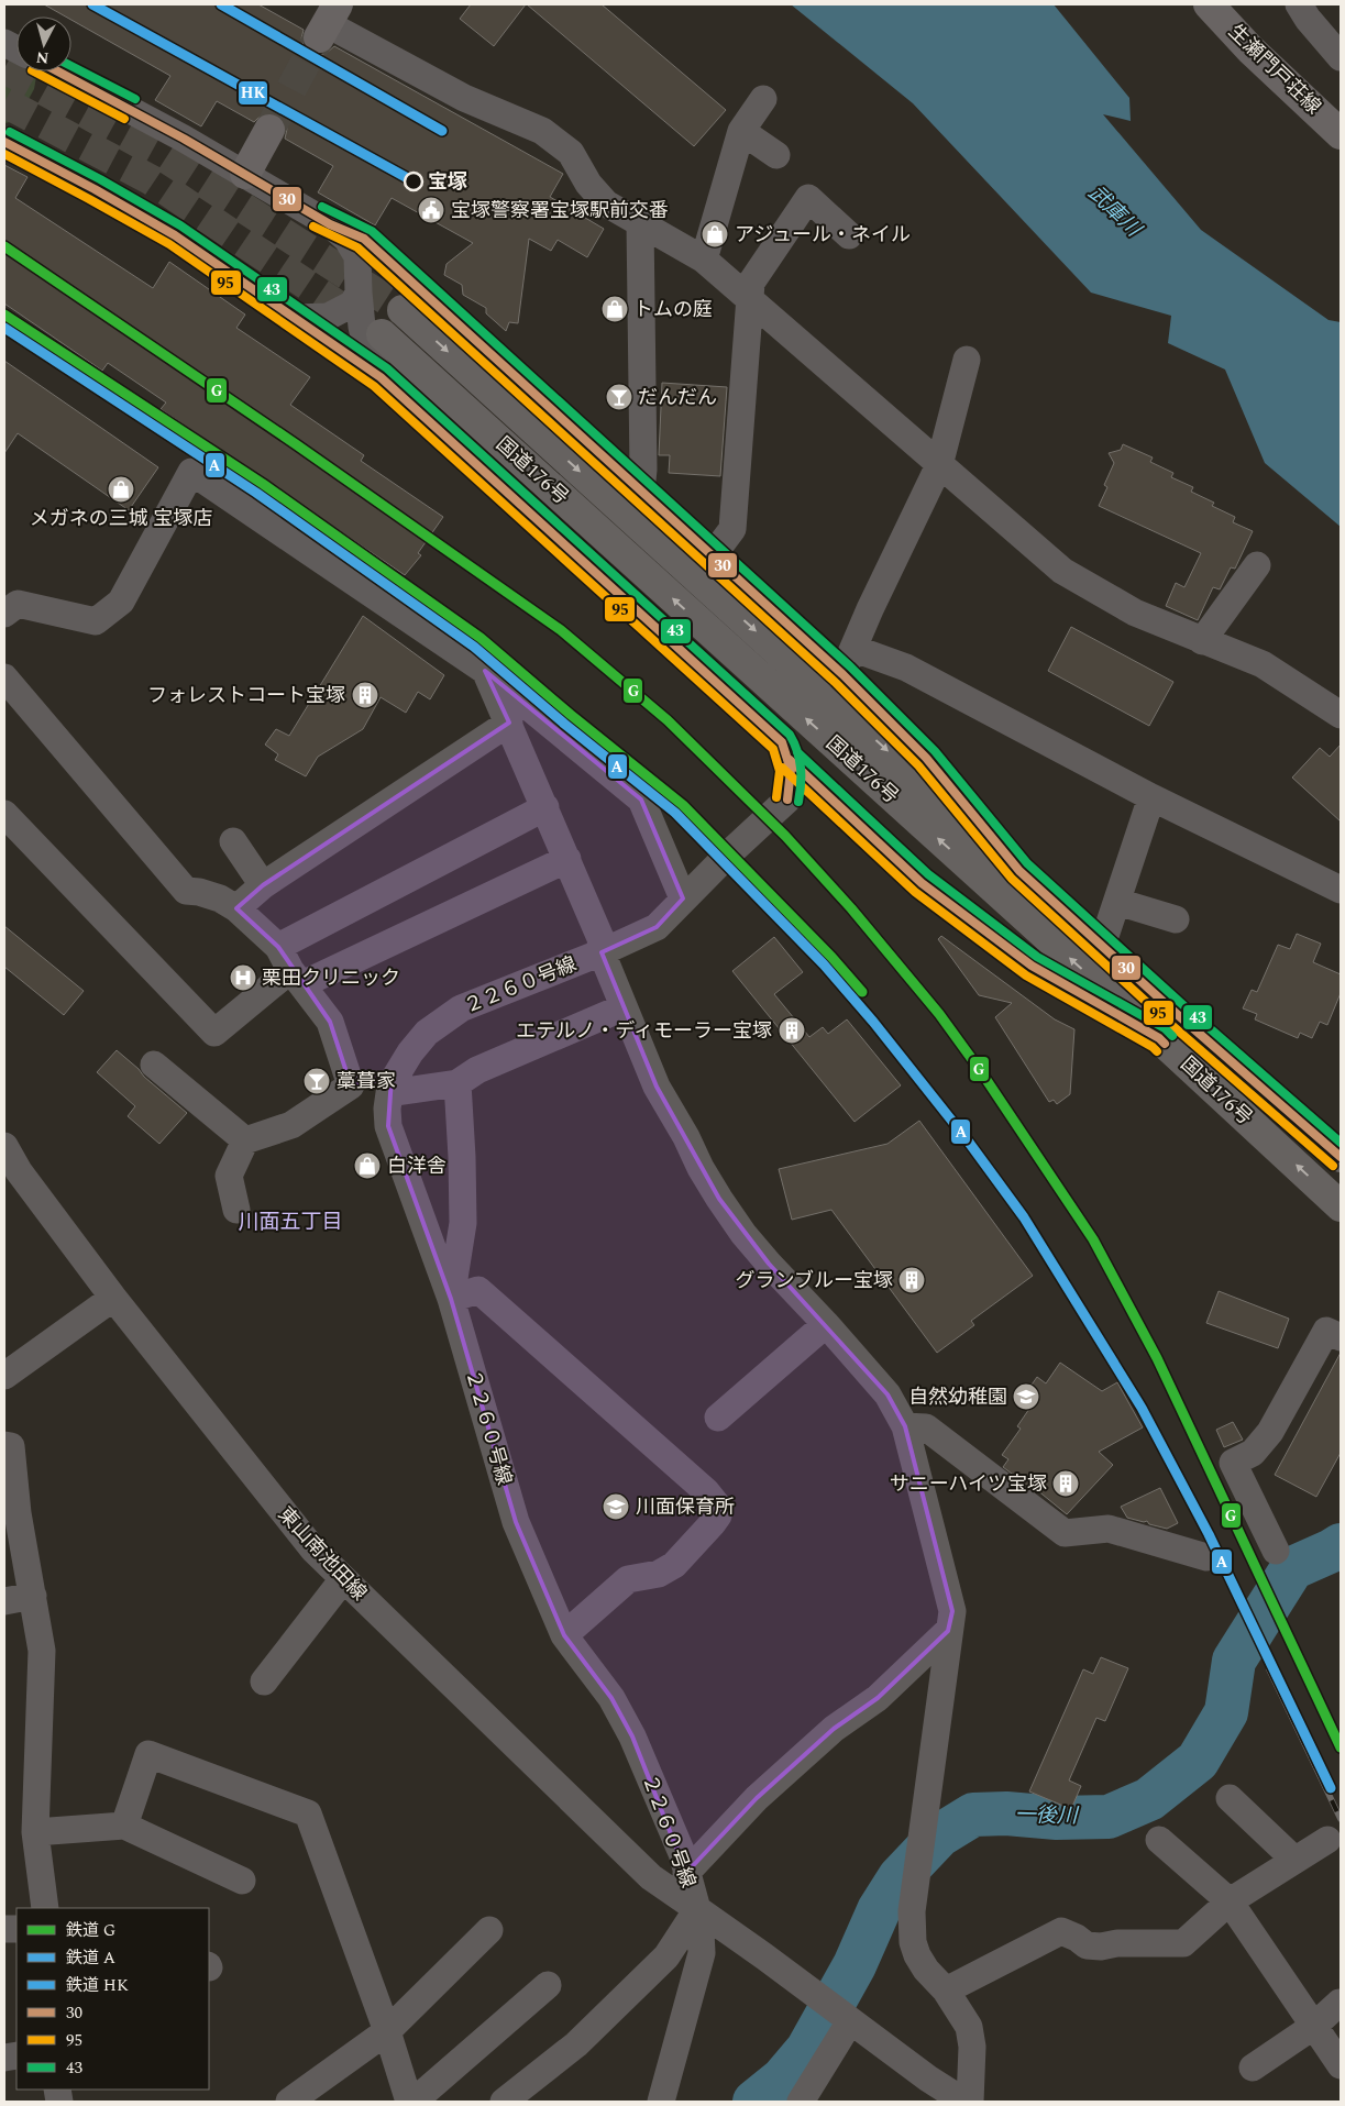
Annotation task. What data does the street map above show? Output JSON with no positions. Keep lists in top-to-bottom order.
{
  "streets": {
    "highway": ["国道176号"],
    "main road": ["生瀬門戸荘線"],
    "street": ["２２６０号線", "東山南池田線"]
  },
  "crossings": [
    ["２２６０号線", "東山南池田線"]
  ],
  "districts": ["川面五丁目"],
  "water": ["武庫川", "一後川"],
  "places": {
    "other": ["宝塚"],
    "public building": ["宝塚警察署宝塚駅前交番"],
    "shop": [
      "アジュール・ネイル",
      "トムの庭",
      "メガネの三城 宝塚店",
      "白洋舎"
    ],
    "bar": ["だんだん", "藁葺家"],
    "building": [
      "フォレストコート宝塚",
      "エテルノ・ディモーラー宝塚",
      "グランブルー宝塚",
      "サニーハイツ宝塚"
    ],
    "hospital": ["栗田クリニック"],
    "school or university": ["自然幼稚園", "川面保育所"]
  },
  "lines": [
    "rail line HK",
    "transit line 43",
    "transit line 30",
    "transit line 95",
    "rail line G",
    "rail line A"
  ],
  "legend": [
    "鉄道 G",
    "鉄道 A",
    "鉄道 HK",
    "30",
    "95",
    "43"
  ],
  "north": "bottom"
}
